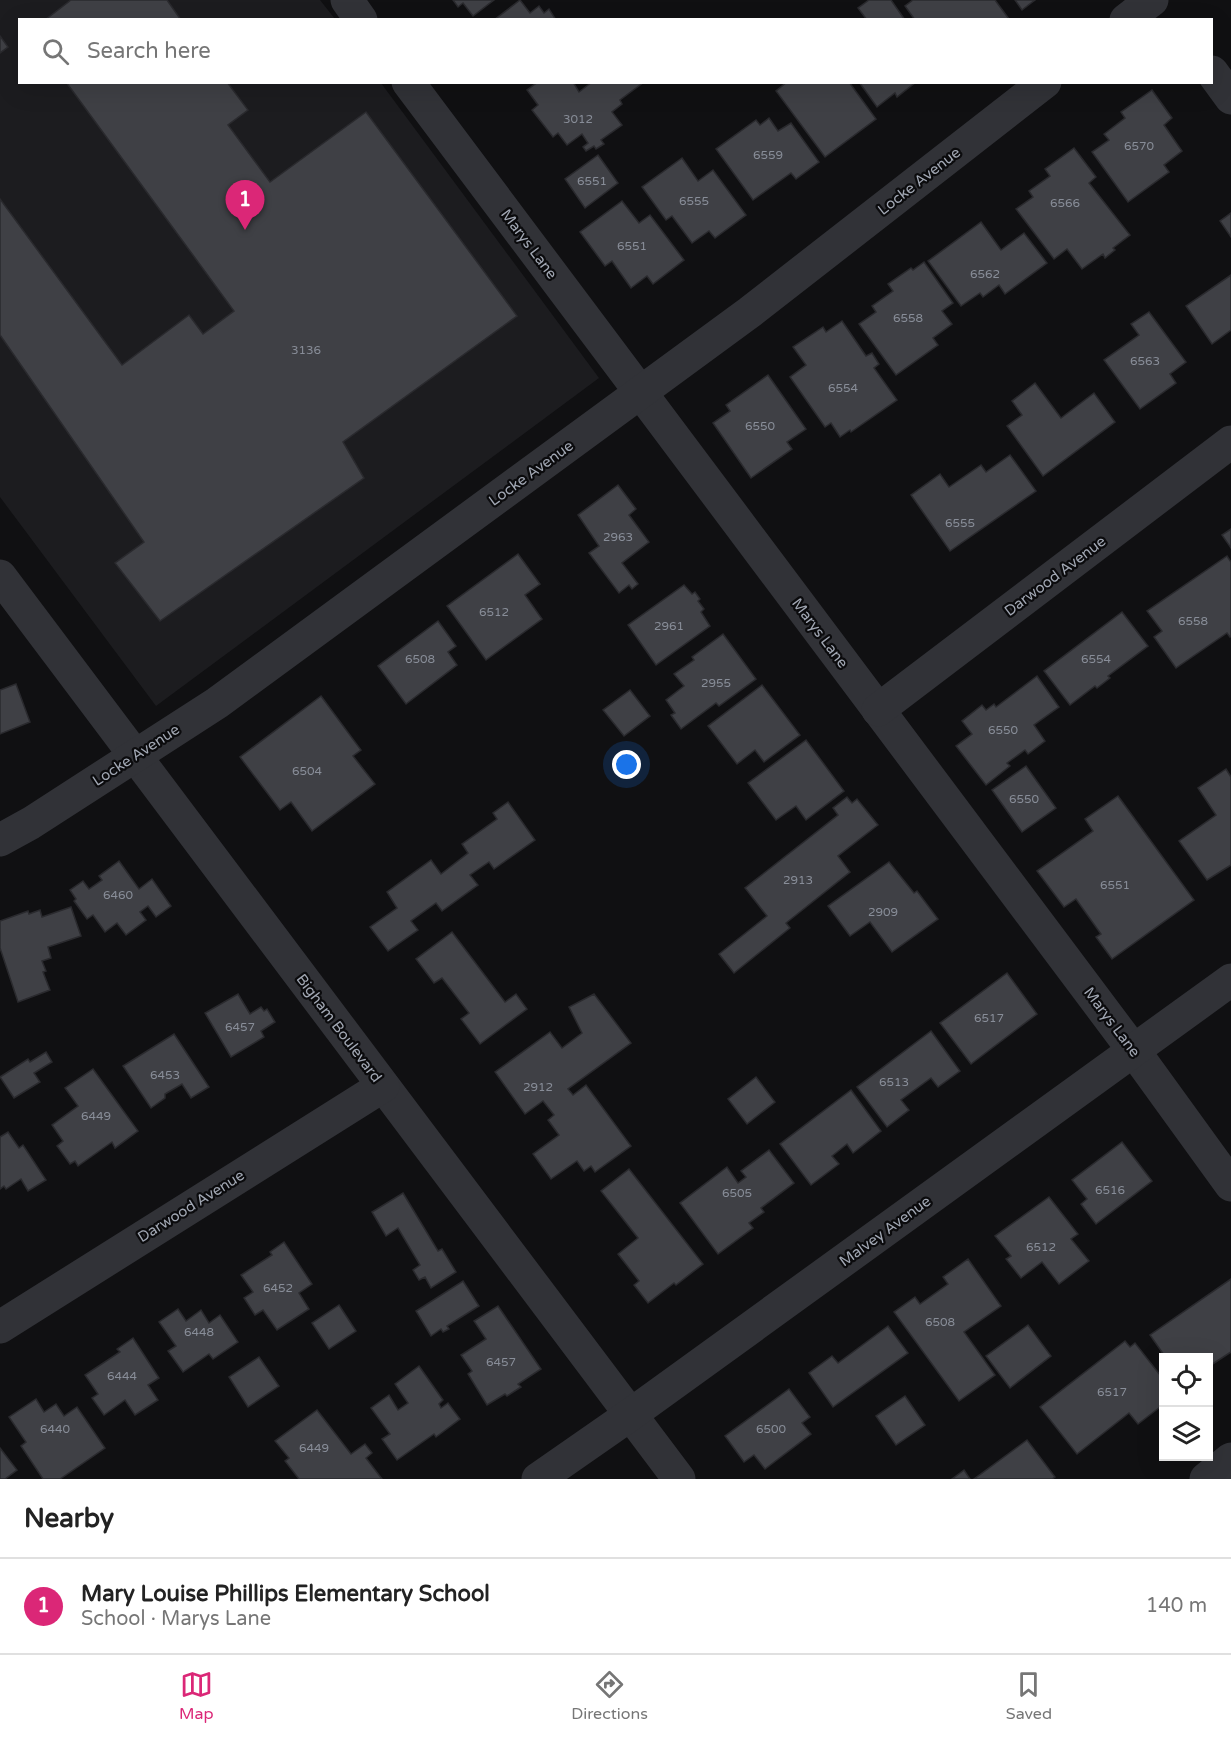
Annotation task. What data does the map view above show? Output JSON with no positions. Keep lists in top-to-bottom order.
{
  "streets": {
    "street": [
      "Locke Avenue",
      "Marys Lane",
      "Darwood Avenue",
      "Bigham Boulevard",
      "Malvey Avenue"
    ]
  },
  "crossings": [
    ["Locke Avenue", "Marys Lane"],
    ["Locke Avenue", "Bigham Boulevard"],
    ["Marys Lane", "Darwood Avenue"],
    ["Marys Lane", "Malvey Avenue"],
    ["Darwood Avenue", "Bigham Boulevard"],
    ["Bigham Boulevard", "Malvey Avenue"]
  ],
  "house_numbers": [
    "3012",
    "6570",
    "6559",
    "6551",
    "6555",
    "6566",
    "6551",
    "6562",
    "6558",
    "3136",
    "6563",
    "6554",
    "6550",
    "6555",
    "2963",
    "6512",
    "6558",
    "2961",
    "6508",
    "6554",
    "2955",
    "6550",
    "6504",
    "6550",
    "2913",
    "6551",
    "6460",
    "2909",
    "6517",
    "6457",
    "6453",
    "6513",
    "2912",
    "6449",
    "6516",
    "6505",
    "6512",
    "6452",
    "6508",
    "6448",
    "6457",
    "6444",
    "6517",
    "6440",
    "6500",
    "6449"
  ],
  "page": {
    "search": "Search here",
    "pins": "1",
    "heading": "Nearby",
    "list": [
      {
        "mark": "1",
        "name": "Mary Louise Phillips Elementary School",
        "note": "School · Marys Lane",
        "value": "140 m"
      }
    ],
    "nav": ["Map", "Directions", "Saved"]
  }
}
